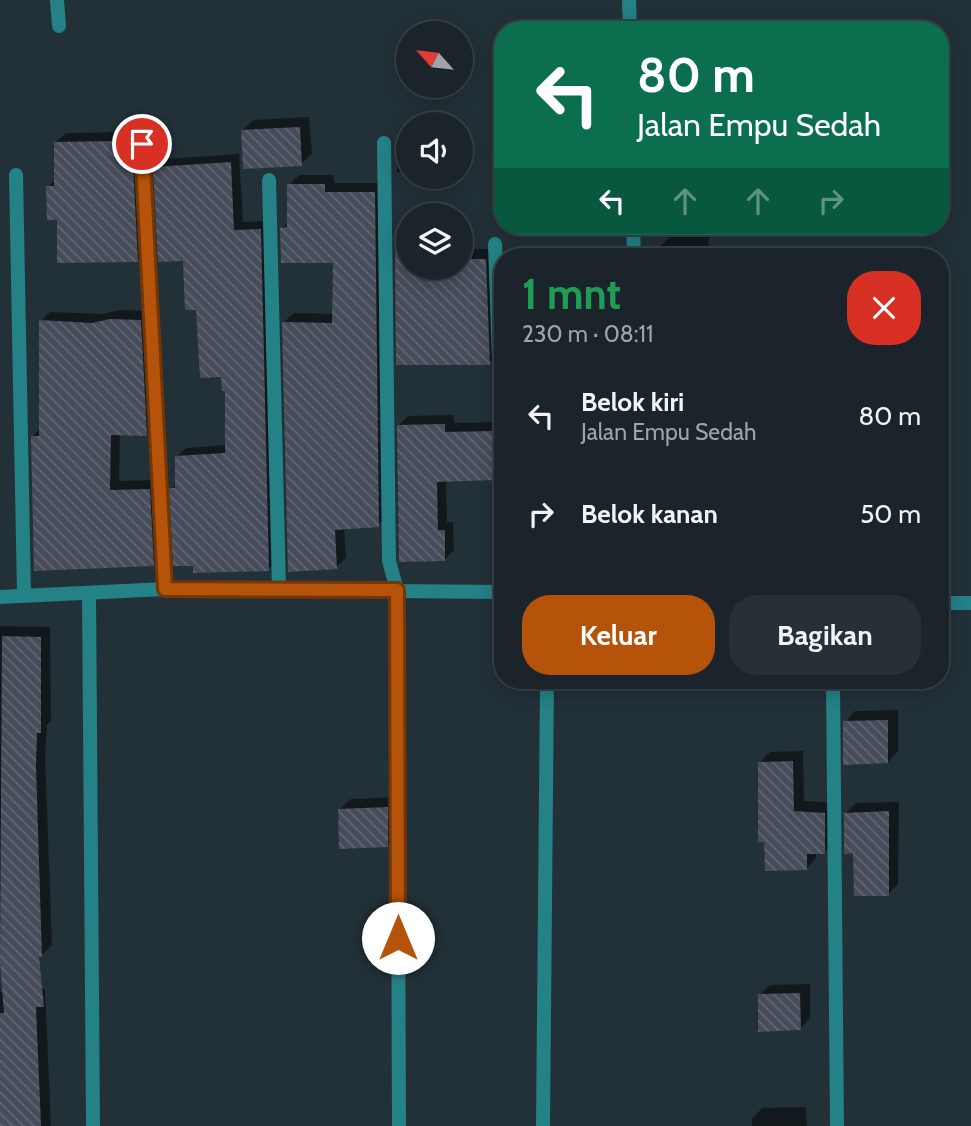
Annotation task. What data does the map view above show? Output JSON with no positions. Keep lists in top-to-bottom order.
{
  "north": "top left",
  "page": {
    "turn": ["80 m", "Jalan Empu Sedah"],
    "heading": ["1 mnt", "230 m · 08:11"],
    "list": [
      {
        "name": "Belok kiri",
        "note": "Jalan Empu Sedah",
        "value": "80 m"
      },
      {
        "name": "Belok kanan",
        "value": "50 m"
      }
    ],
    "buttons": ["Keluar", "Bagikan"]
  }
}
